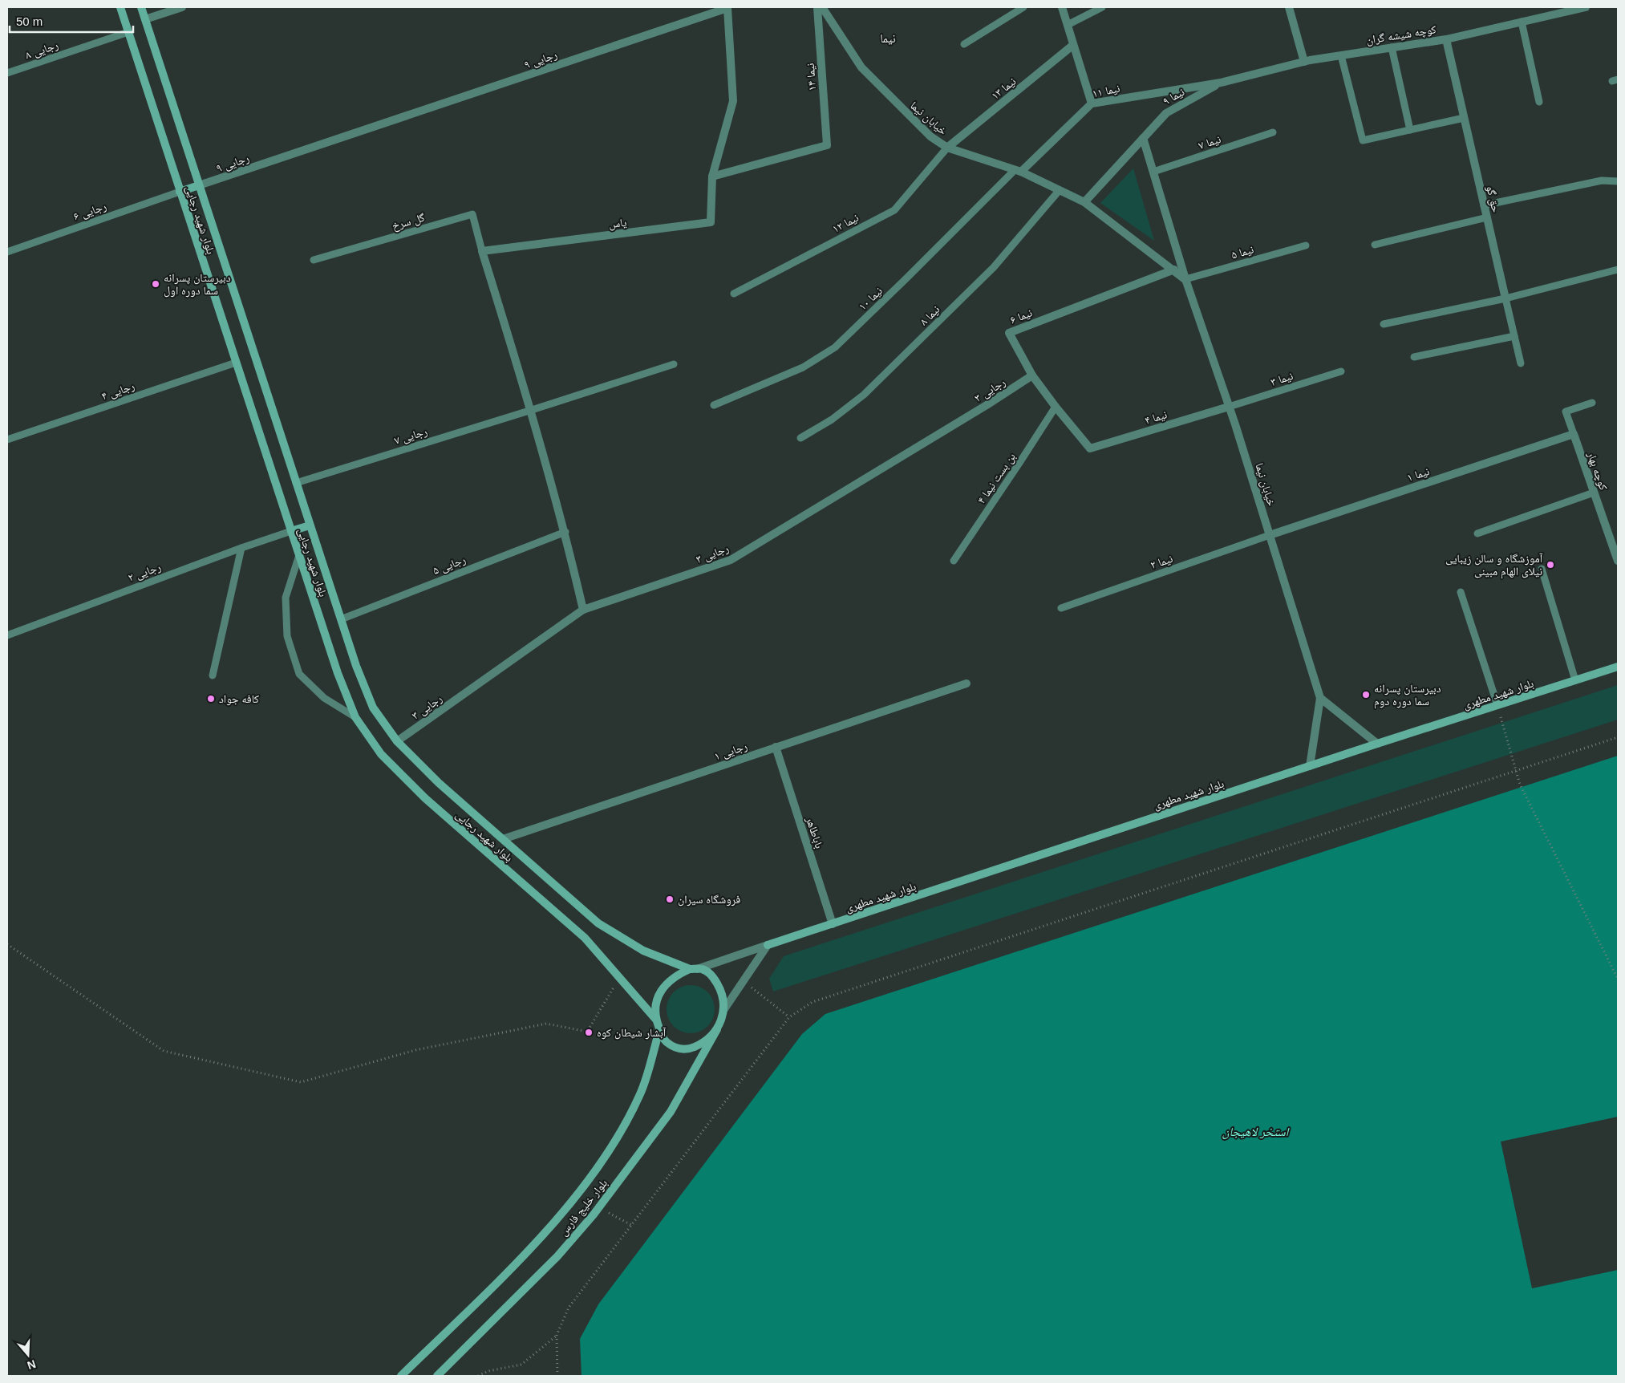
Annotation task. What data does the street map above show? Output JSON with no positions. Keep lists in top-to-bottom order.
{
  "streets": {
    "main road": ["بلوار شهید رجایی", "بلوار شهید مطهری", "بلوار خلیج فارس"],
    "street": [
      "کوچه شیشه گران",
      "رجایی ۹",
      "نیما ۱۴",
      "نیما ۱۳",
      "نیما ۱۱",
      "نیما ۹",
      "خیابان نیما",
      "حق گو",
      "یاس",
      "نیما ۶",
      "رجایی ۳",
      "نیما ۴",
      "کوچه بهار",
      "نیما ۱",
      "رجایی ۱",
      "باباطاهر"
    ],
    "lane": [
      "رجایی ۸",
      "نیما ۷",
      "رجایی ۶",
      "گل سرخ",
      "نیما ۱۲",
      "نیما ۵",
      "نیما ۱۰",
      "نیما ۸",
      "نیما ۳",
      "رجایی ۴",
      "رجایی ۷",
      "بن بست نیما ۴",
      "نیما ۲",
      "رجایی ۵",
      "رجایی ۲"
    ]
  },
  "crossings": [
    ["کوچه شیشه گران", "نیما ۱۱"],
    ["کوچه شیشه گران", "نیما ۹"],
    ["کوچه شیشه گران", "حق گو"],
    ["رجایی ۸", "بلوار شهید رجایی"],
    ["رجایی ۹", "نیما ۱۴"],
    ["رجایی ۹", "بلوار شهید رجایی"],
    ["رجایی ۹", "یاس"],
    ["نیما ۱۴", "یاس"],
    ["نیما ۱۳", "خیابان نیما"],
    ["نیما ۱۳", "نیما ۱۲"],
    ["نیما ۱۱", "نیما ۹"],
    ["نیما ۱۱", "خیابان نیما"],
    ["نیما ۱۱", "نیما ۱۰"],
    ["نیما ۹", "خیابان نیما"],
    ["خیابان نیما", "نیما ۷"],
    ["خیابان نیما", "نیما ۱۲"],
    ["خیابان نیما", "نیما ۵"],
    ["خیابان نیما", "نیما ۱۰"],
    ["خیابان نیما", "نیما ۸"],
    ["خیابان نیما", "نیما ۶"],
    ["خیابان نیما", "نیما ۳"],
    ["خیابان نیما", "نیما ۴"],
    ["خیابان نیما", "نیما ۱"],
    ["خیابان نیما", "نیما ۲"],
    ["خیابان نیما", "بلوار شهید مطهری"],
    ["رجایی ۶", "بلوار شهید رجایی"],
    ["بلوار شهید رجایی", "رجایی ۳"],
    ["بلوار شهید رجایی", "رجایی ۴"],
    ["بلوار شهید رجایی", "رجایی ۷"],
    ["بلوار شهید رجایی", "رجایی ۵"],
    ["بلوار شهید رجایی", "رجایی ۲"],
    ["بلوار شهید رجایی", "رجایی ۱"],
    ["بلوار شهید رجایی", "بلوار خلیج فارس"],
    ["گل سرخ", "یاس"],
    ["نیما ۶", "رجایی ۳"],
    ["نیما ۶", "نیما ۴"],
    ["نیما ۶", "بن بست نیما ۴"],
    ["نیما ۳", "نیما ۴"],
    ["کوچه بهار", "نیما ۱"],
    ["نیما ۱", "نیما ۲"],
    ["بلوار شهید مطهری", "باباطاهر"],
    ["رجایی ۱", "باباطاهر"]
  ],
  "districts": ["نیما"],
  "water": ["استخر لاهیجان"],
  "places": [
    "دبیرستان پسرانه سما دوره اول",
    "آموزشگاه و سالن زیبایی نیلای الهام مبینی",
    "دبیرستان پسرانه سما دوره دوم",
    "کافه جواد",
    "فروشگاه سیران",
    "آبشار شیطان کوه"
  ],
  "scale_bar": "50 m",
  "north": "bottom"
}
